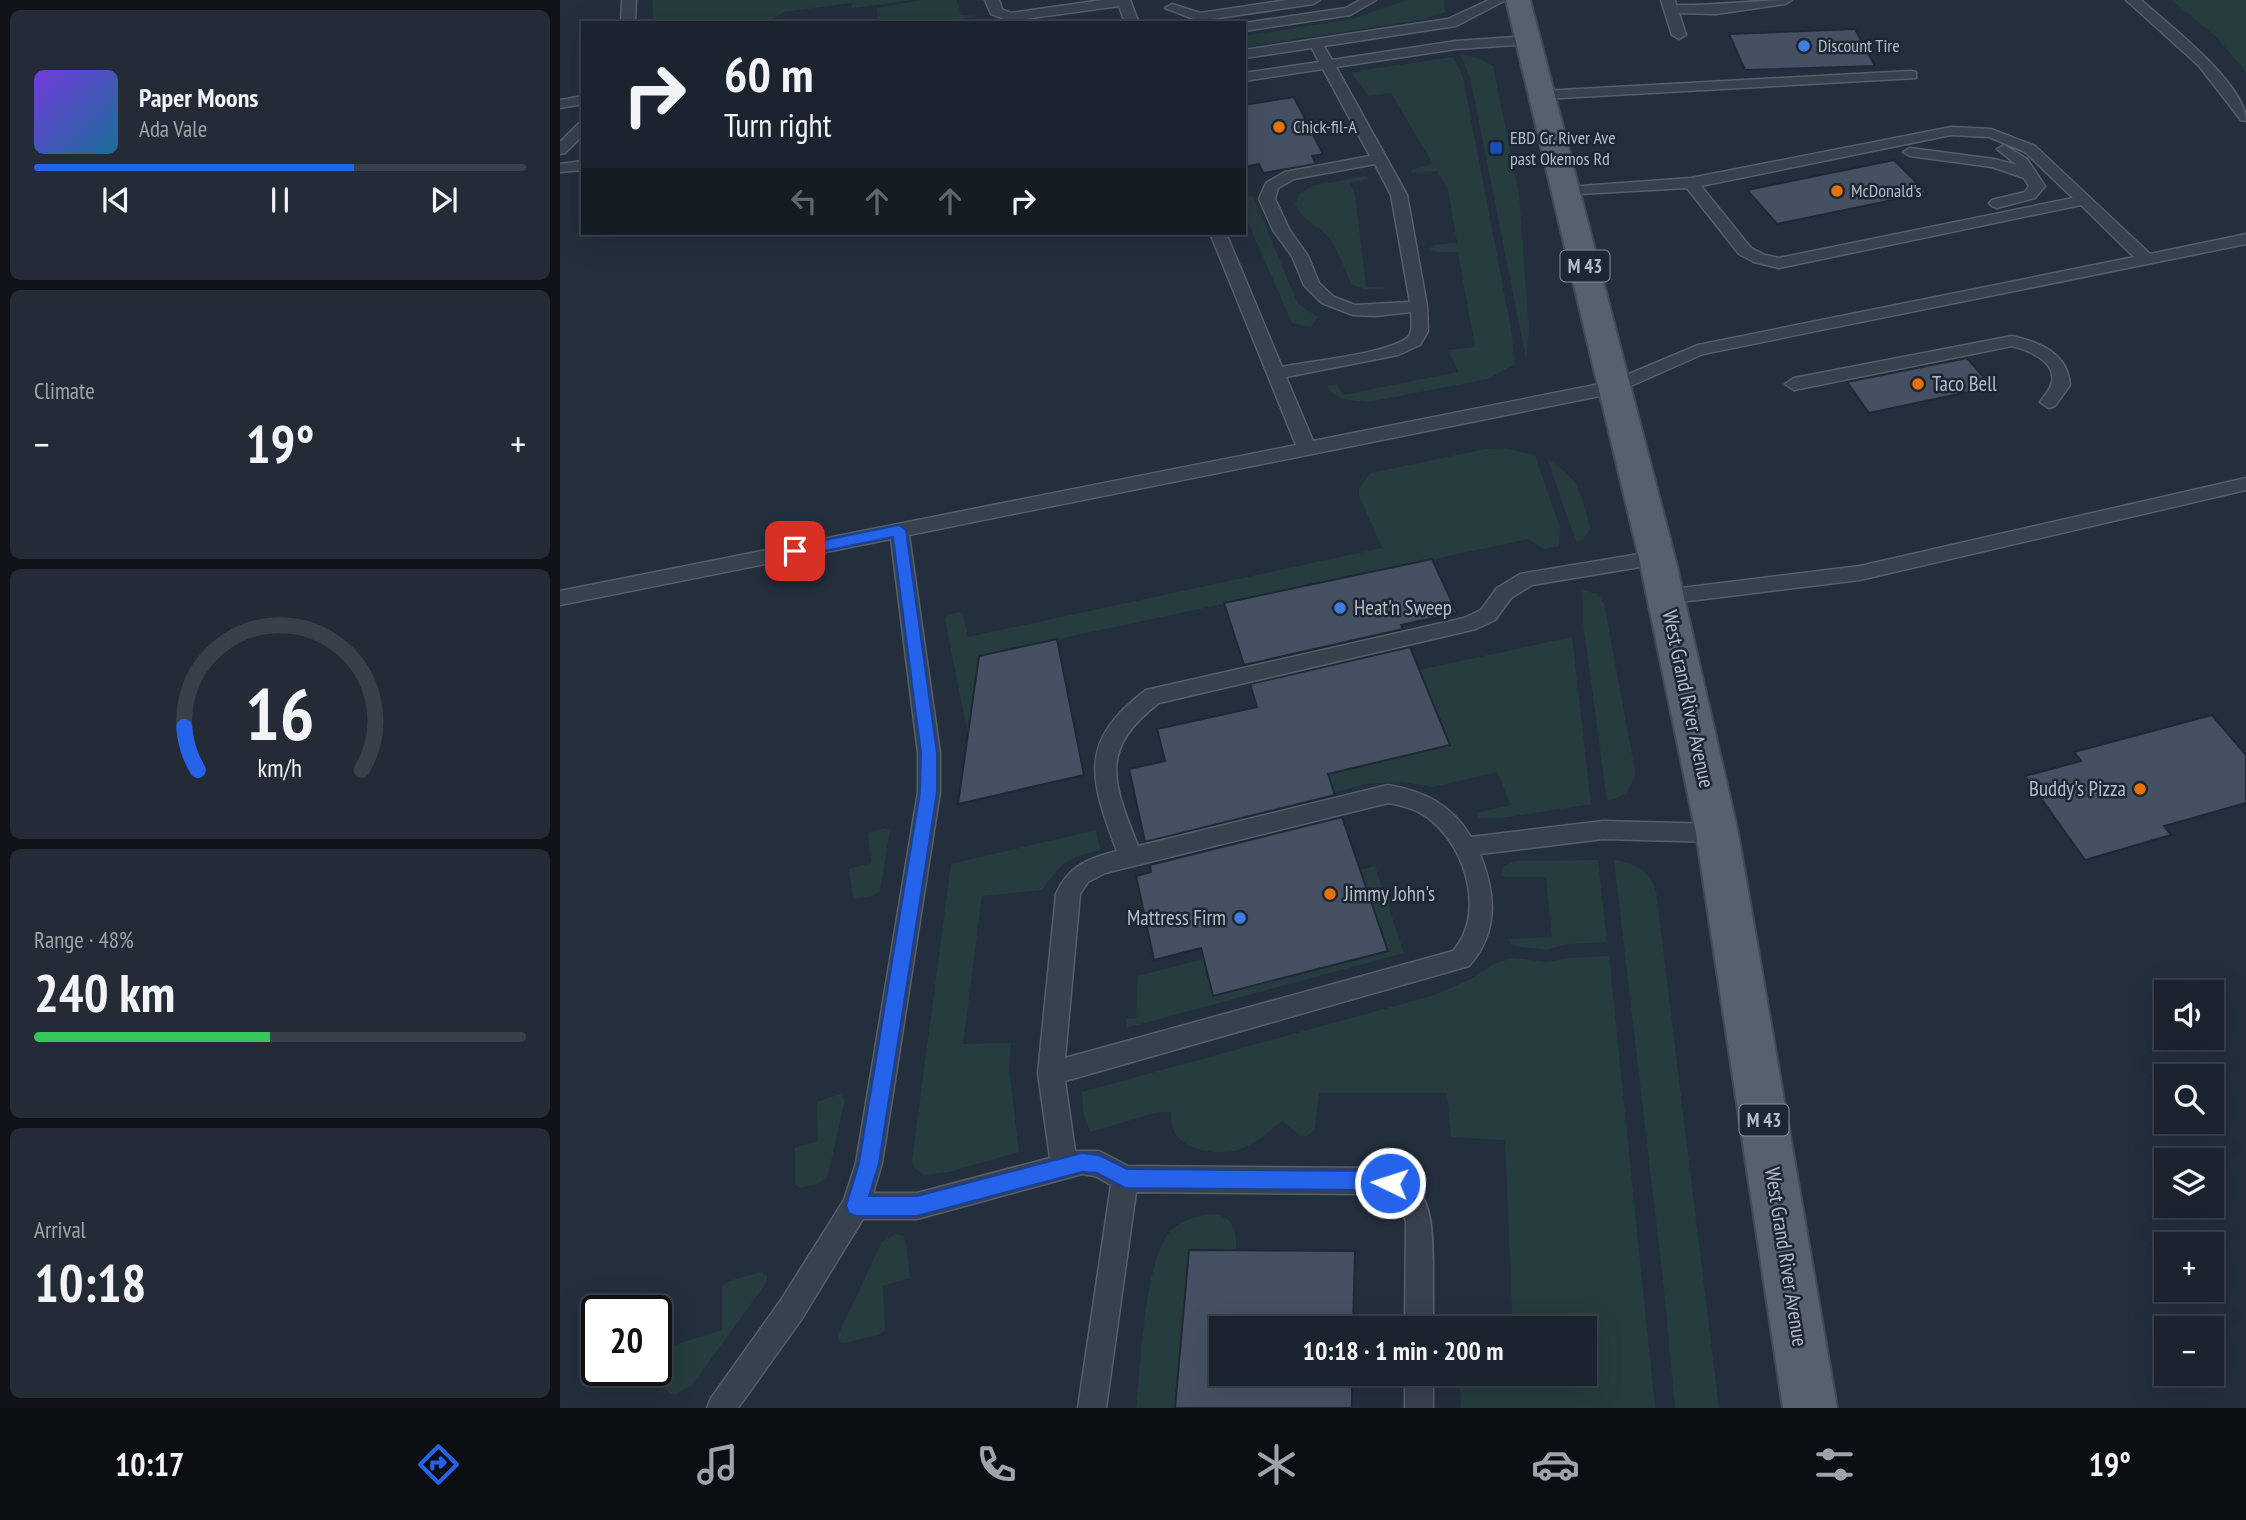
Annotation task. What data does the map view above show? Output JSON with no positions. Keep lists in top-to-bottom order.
{
  "streets": {
    "main road": ["M 43", "West Grand River Avenue"]
  },
  "places": {
    "other": [
      "Discount Tire",
      "Chick-fil-A",
      "McDonald's",
      "Taco Bell",
      "Heat'n Sweep",
      "Buddy's Pizza",
      "Jimmy John's",
      "Mattress Firm"
    ],
    "transit": ["EBD Gr. River Ave past Okemos Rd"]
  },
  "page": {
    "turn": ["60 m", "Turn right"],
    "song": ["Paper Moons", "Ada Vale"],
    "tile": [
      "Climate",
      ["Range · 48%", "240 km"],
      ["Arrival", "10:18"]
    ],
    "heat": ["−", "19°", "+"],
    "map_buttons": ["+", "−"],
    "limit": "20",
    "trip": "10:18 · 1 min · 200 m",
    "tabs": ["10:17", "19°"],
    "gauge": ["16", "km/h"]
  }
}
